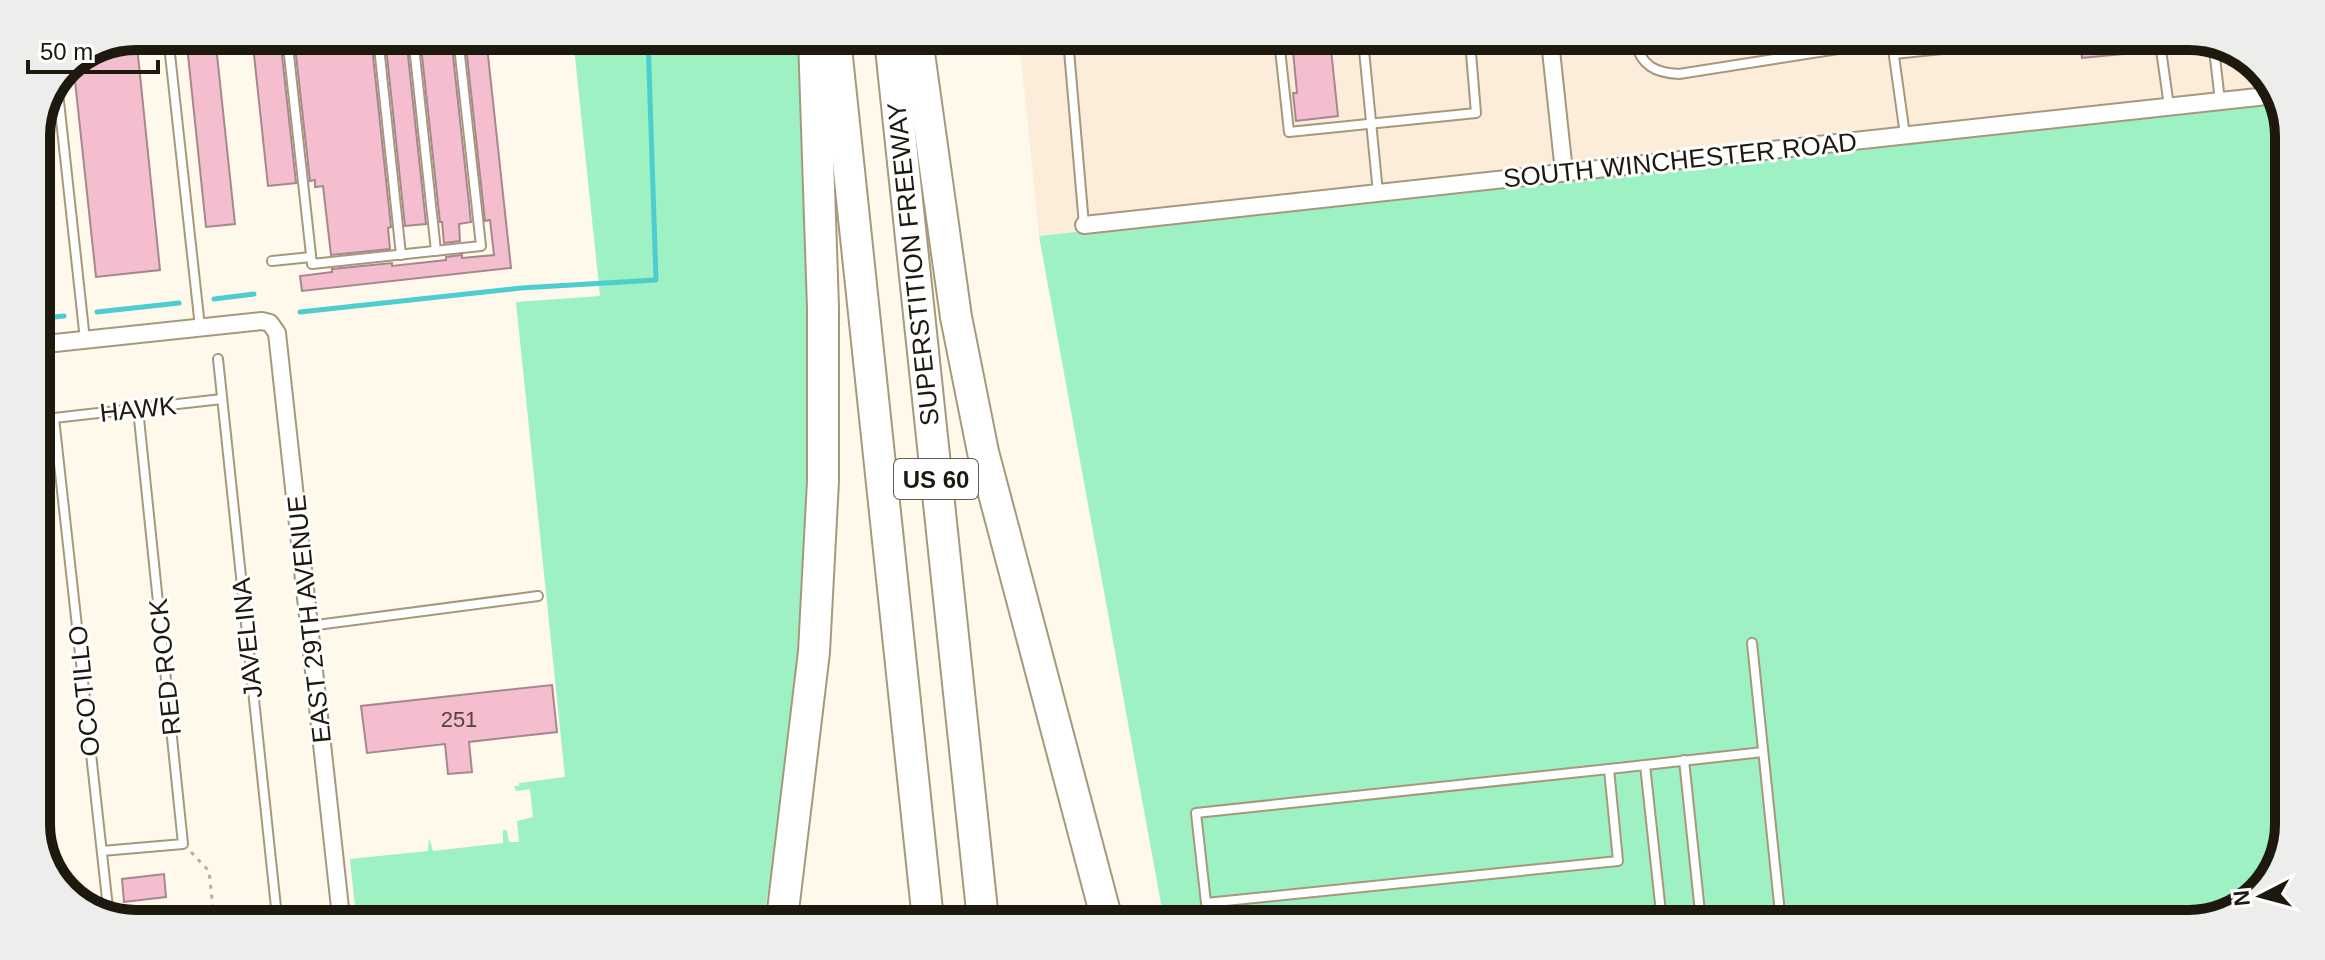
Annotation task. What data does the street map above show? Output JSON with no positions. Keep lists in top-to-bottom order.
{
  "streets": {
    "highway": ["SUPERSTITION FREEWAY", "US 60"],
    "street": ["SOUTH WINCHESTER ROAD", "EAST 29TH AVENUE"],
    "lane": [
      "HAWK",
      "JAVELINA",
      "RED ROCK",
      "OCOTILLO"
    ]
  },
  "crossings": [
    ["HAWK", "JAVELINA"],
    ["HAWK", "RED ROCK"],
    ["HAWK", "OCOTILLO"]
  ],
  "house_numbers": ["251"],
  "scale_bar": "50 m",
  "north": "left"
}
